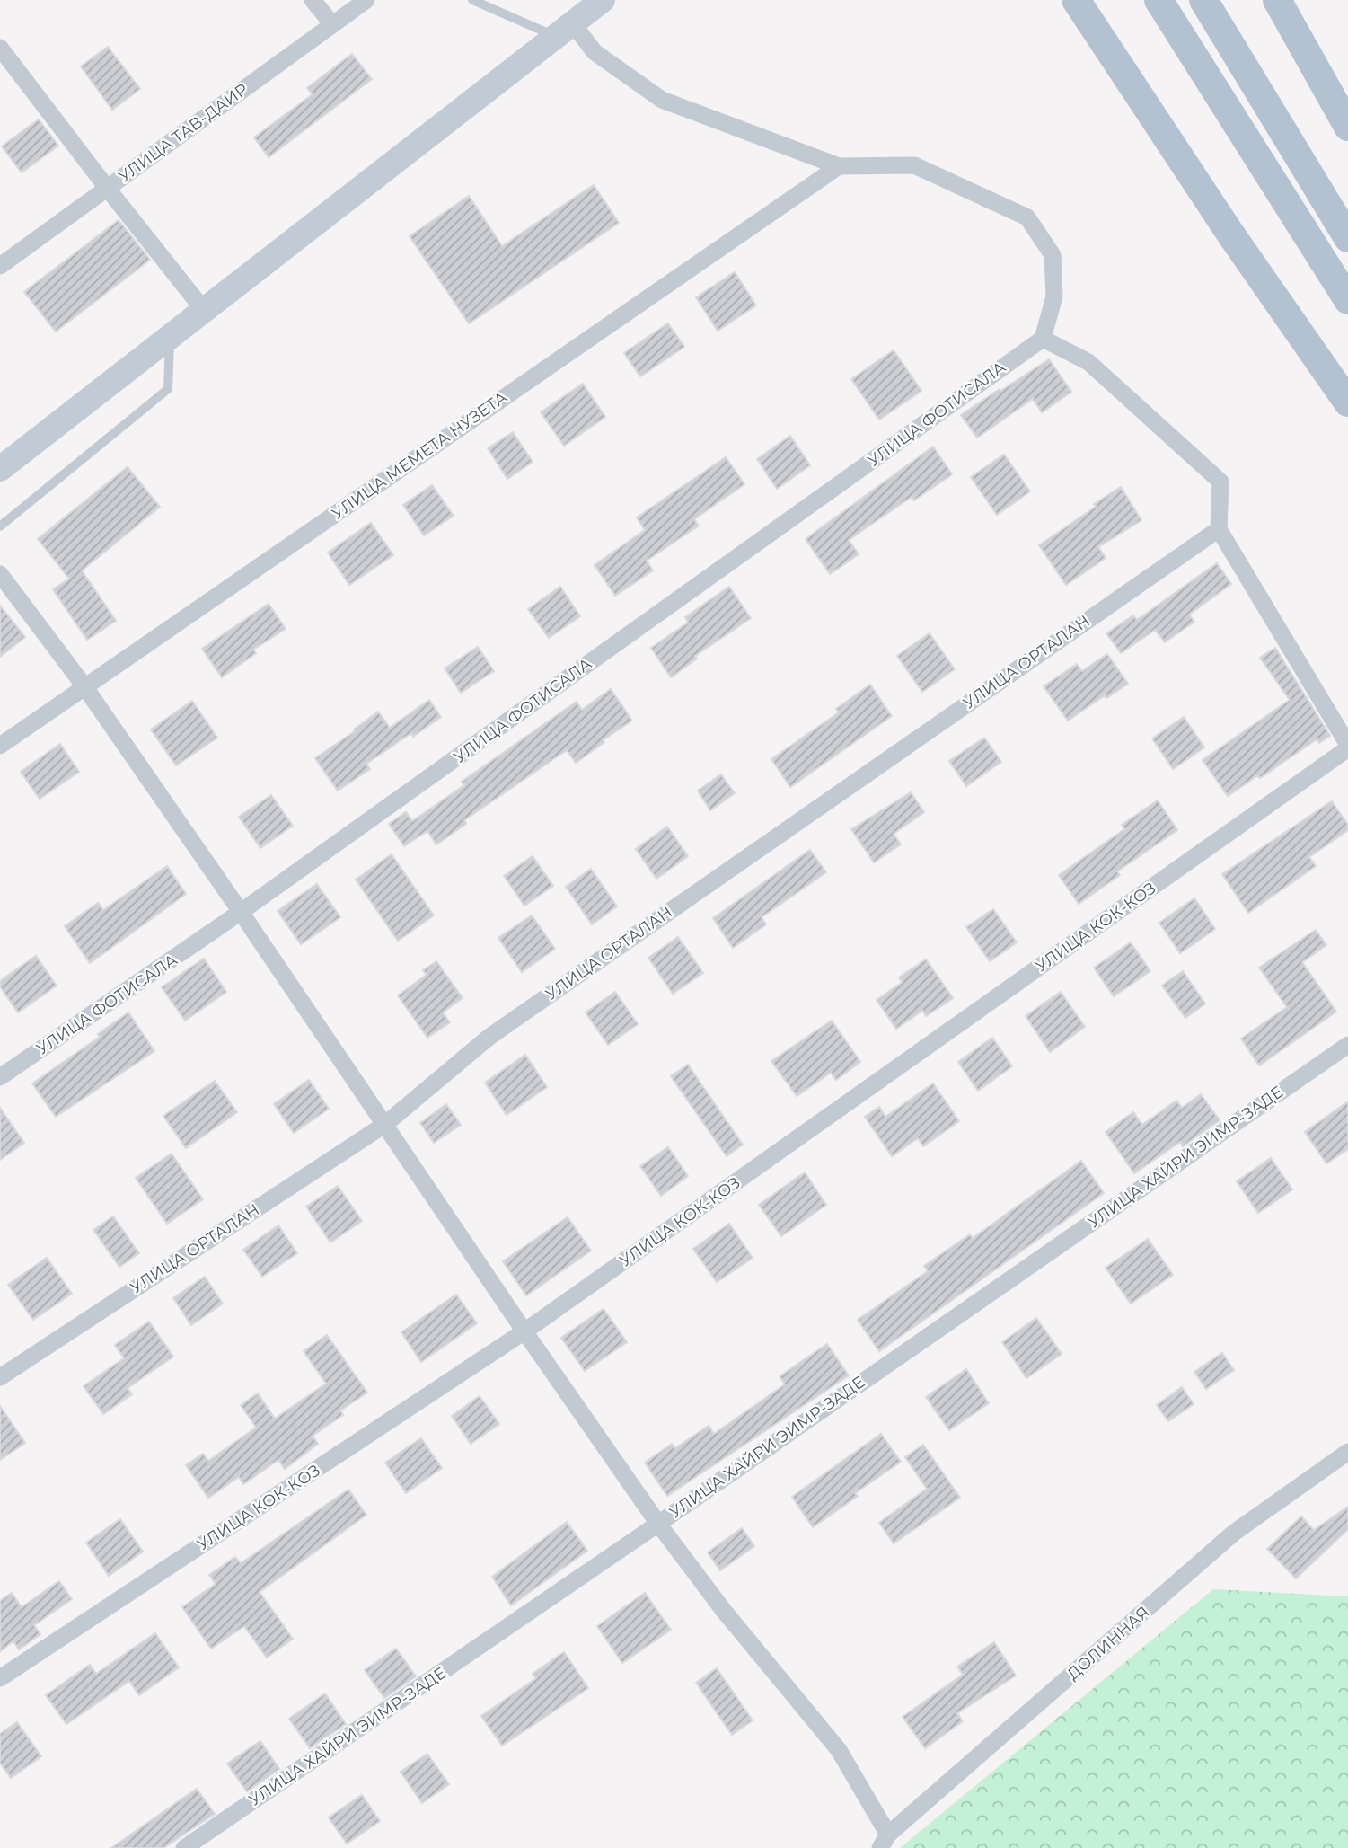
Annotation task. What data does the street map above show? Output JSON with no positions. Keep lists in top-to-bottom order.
{
  "streets": {
    "street": [
      "УЛИЦА ТАВ-ДАИР",
      "УЛИЦА ФОТИСАЛА",
      "УЛИЦА МЕМЕТА НУЗЕТА",
      "УЛИЦА ОРТАЛАН",
      "УЛИЦА КОК-КОЗ",
      "УЛИЦА ХАЙРИ ЭИМР-ЗАДЕ",
      "ДОЛИННАЯ"
    ]
  }
}
